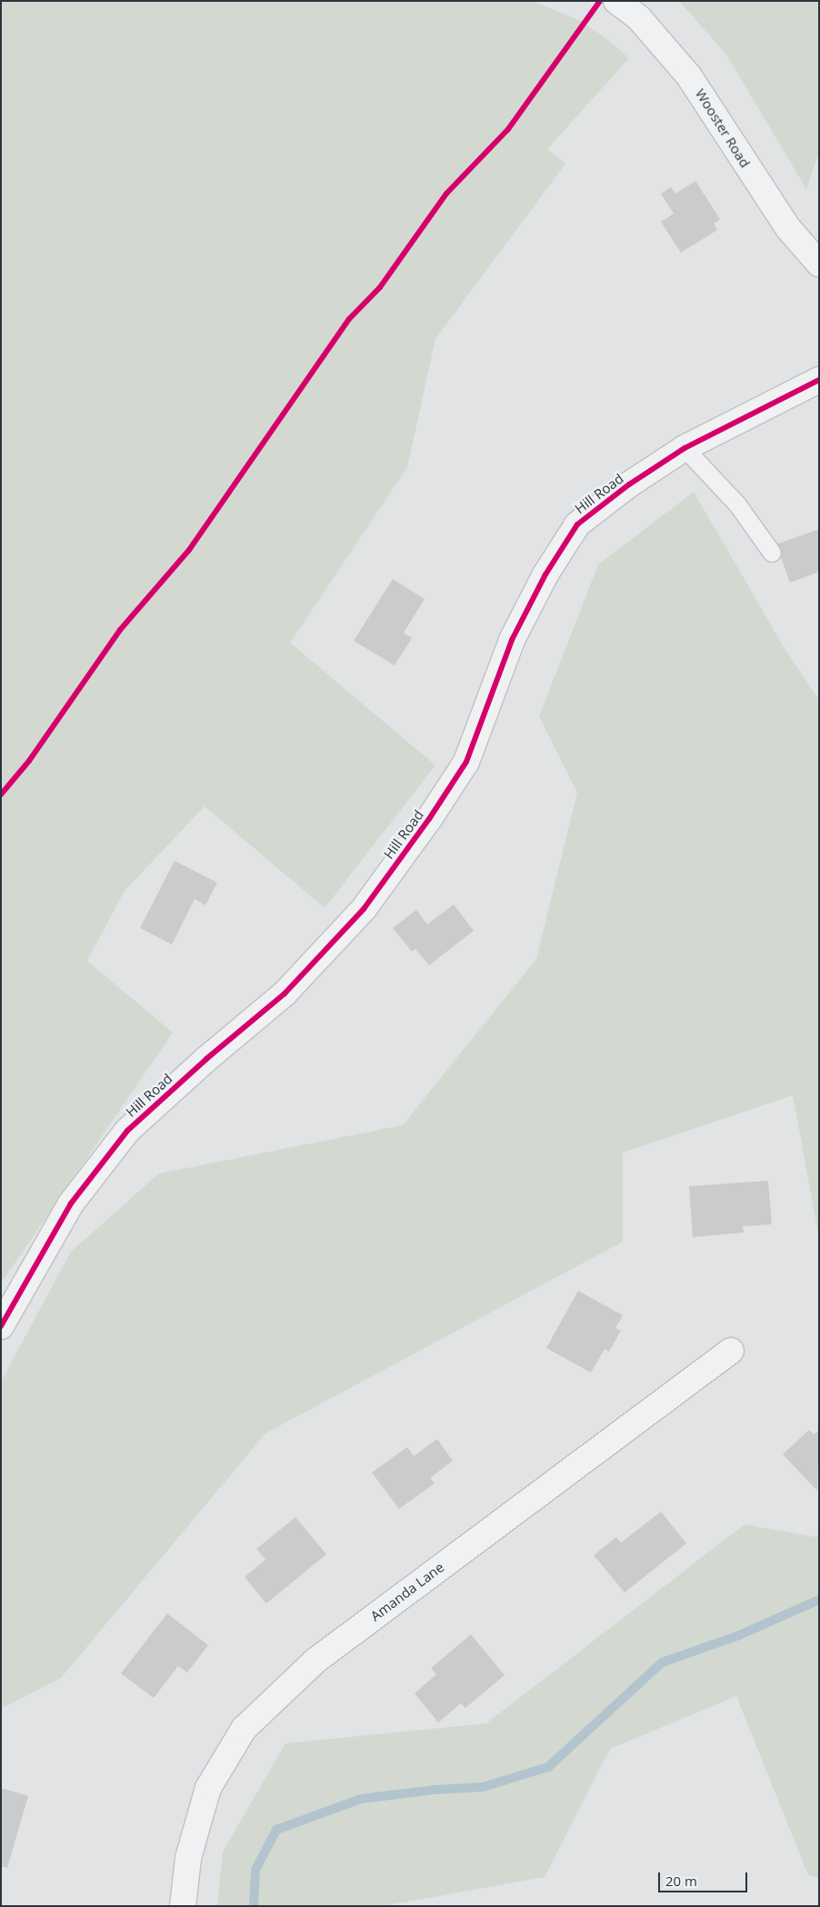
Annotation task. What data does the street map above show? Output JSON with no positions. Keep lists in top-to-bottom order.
{
  "streets": {
    "street": ["Wooster Road", "Hill Road", "Amanda Lane"]
  },
  "scale_bar": "20 m"
}
